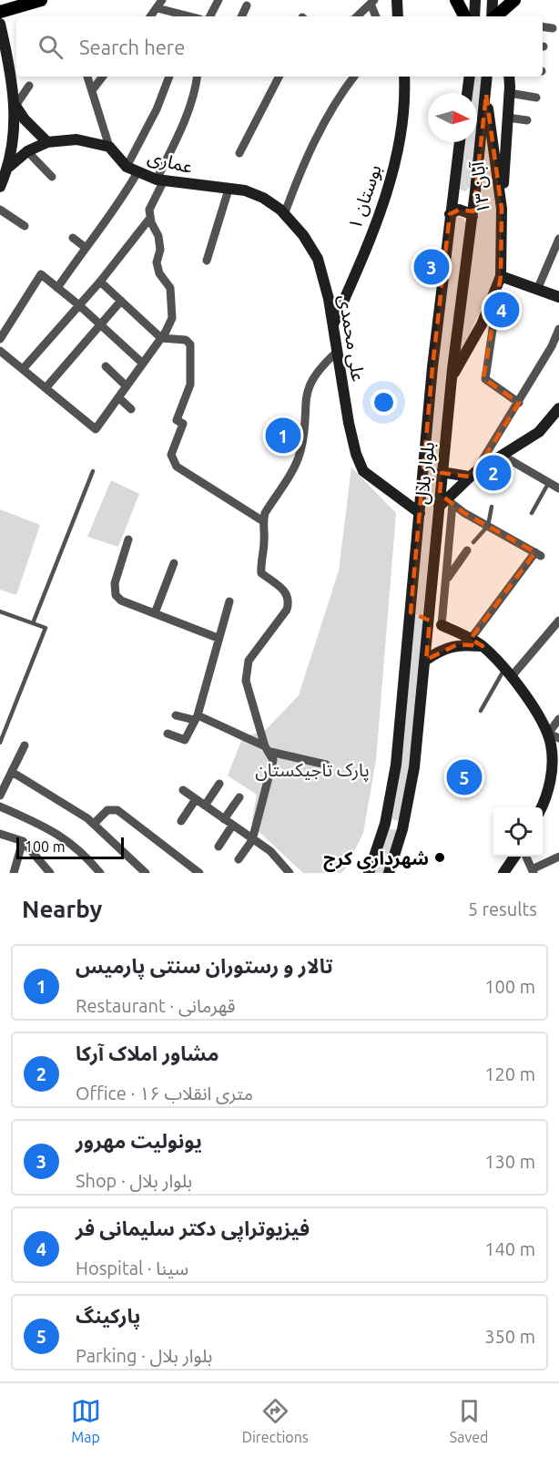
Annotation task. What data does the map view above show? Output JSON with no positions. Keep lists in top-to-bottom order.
{
  "streets": {
    "street": [
      "عماری",
      "۱۳ آبان",
      "بوستان ۱",
      "علی محمدی",
      "بلوار بلال"
    ]
  },
  "crossings": [
    ["عماری", "علی محمدی"],
    ["۱۳ آبان", "بلوار بلال"],
    ["بوستان ۱", "علی محمدی"],
    ["علی محمدی", "بلوار بلال"]
  ],
  "parks": ["پارک تاجیکستان"],
  "places": ["شهرداری کرج"],
  "scale_bar": "100 m",
  "north": "right",
  "page": {
    "search": "Search here",
    "pins": [
      "3",
      "4",
      "1",
      "2",
      "5"
    ],
    "scale": "100 m",
    "heading": ["Nearby", "5 results"],
    "list": [
      {
        "mark": "1",
        "name": "تالار و رستوران سنتی پارمیس",
        "note": "Restaurant · قهرمانی",
        "value": "100 m"
      },
      {
        "mark": "2",
        "name": "مشاور املاک آرکا",
        "note": "Office · ۱۶ متری انقلاب",
        "value": "120 m"
      },
      {
        "mark": "3",
        "name": "یونولیت مهرور",
        "note": "Shop · بلوار بلال",
        "value": "130 m"
      },
      {
        "mark": "4",
        "name": "فیزیوتراپی دکتر سلیمانی فر",
        "note": "Hospital · سینا",
        "value": "140 m"
      },
      {
        "mark": "5",
        "name": "پارکینگ",
        "note": "Parking · بلوار بلال",
        "value": "350 m"
      }
    ],
    "nav": ["Map", "Directions", "Saved"]
  }
}
